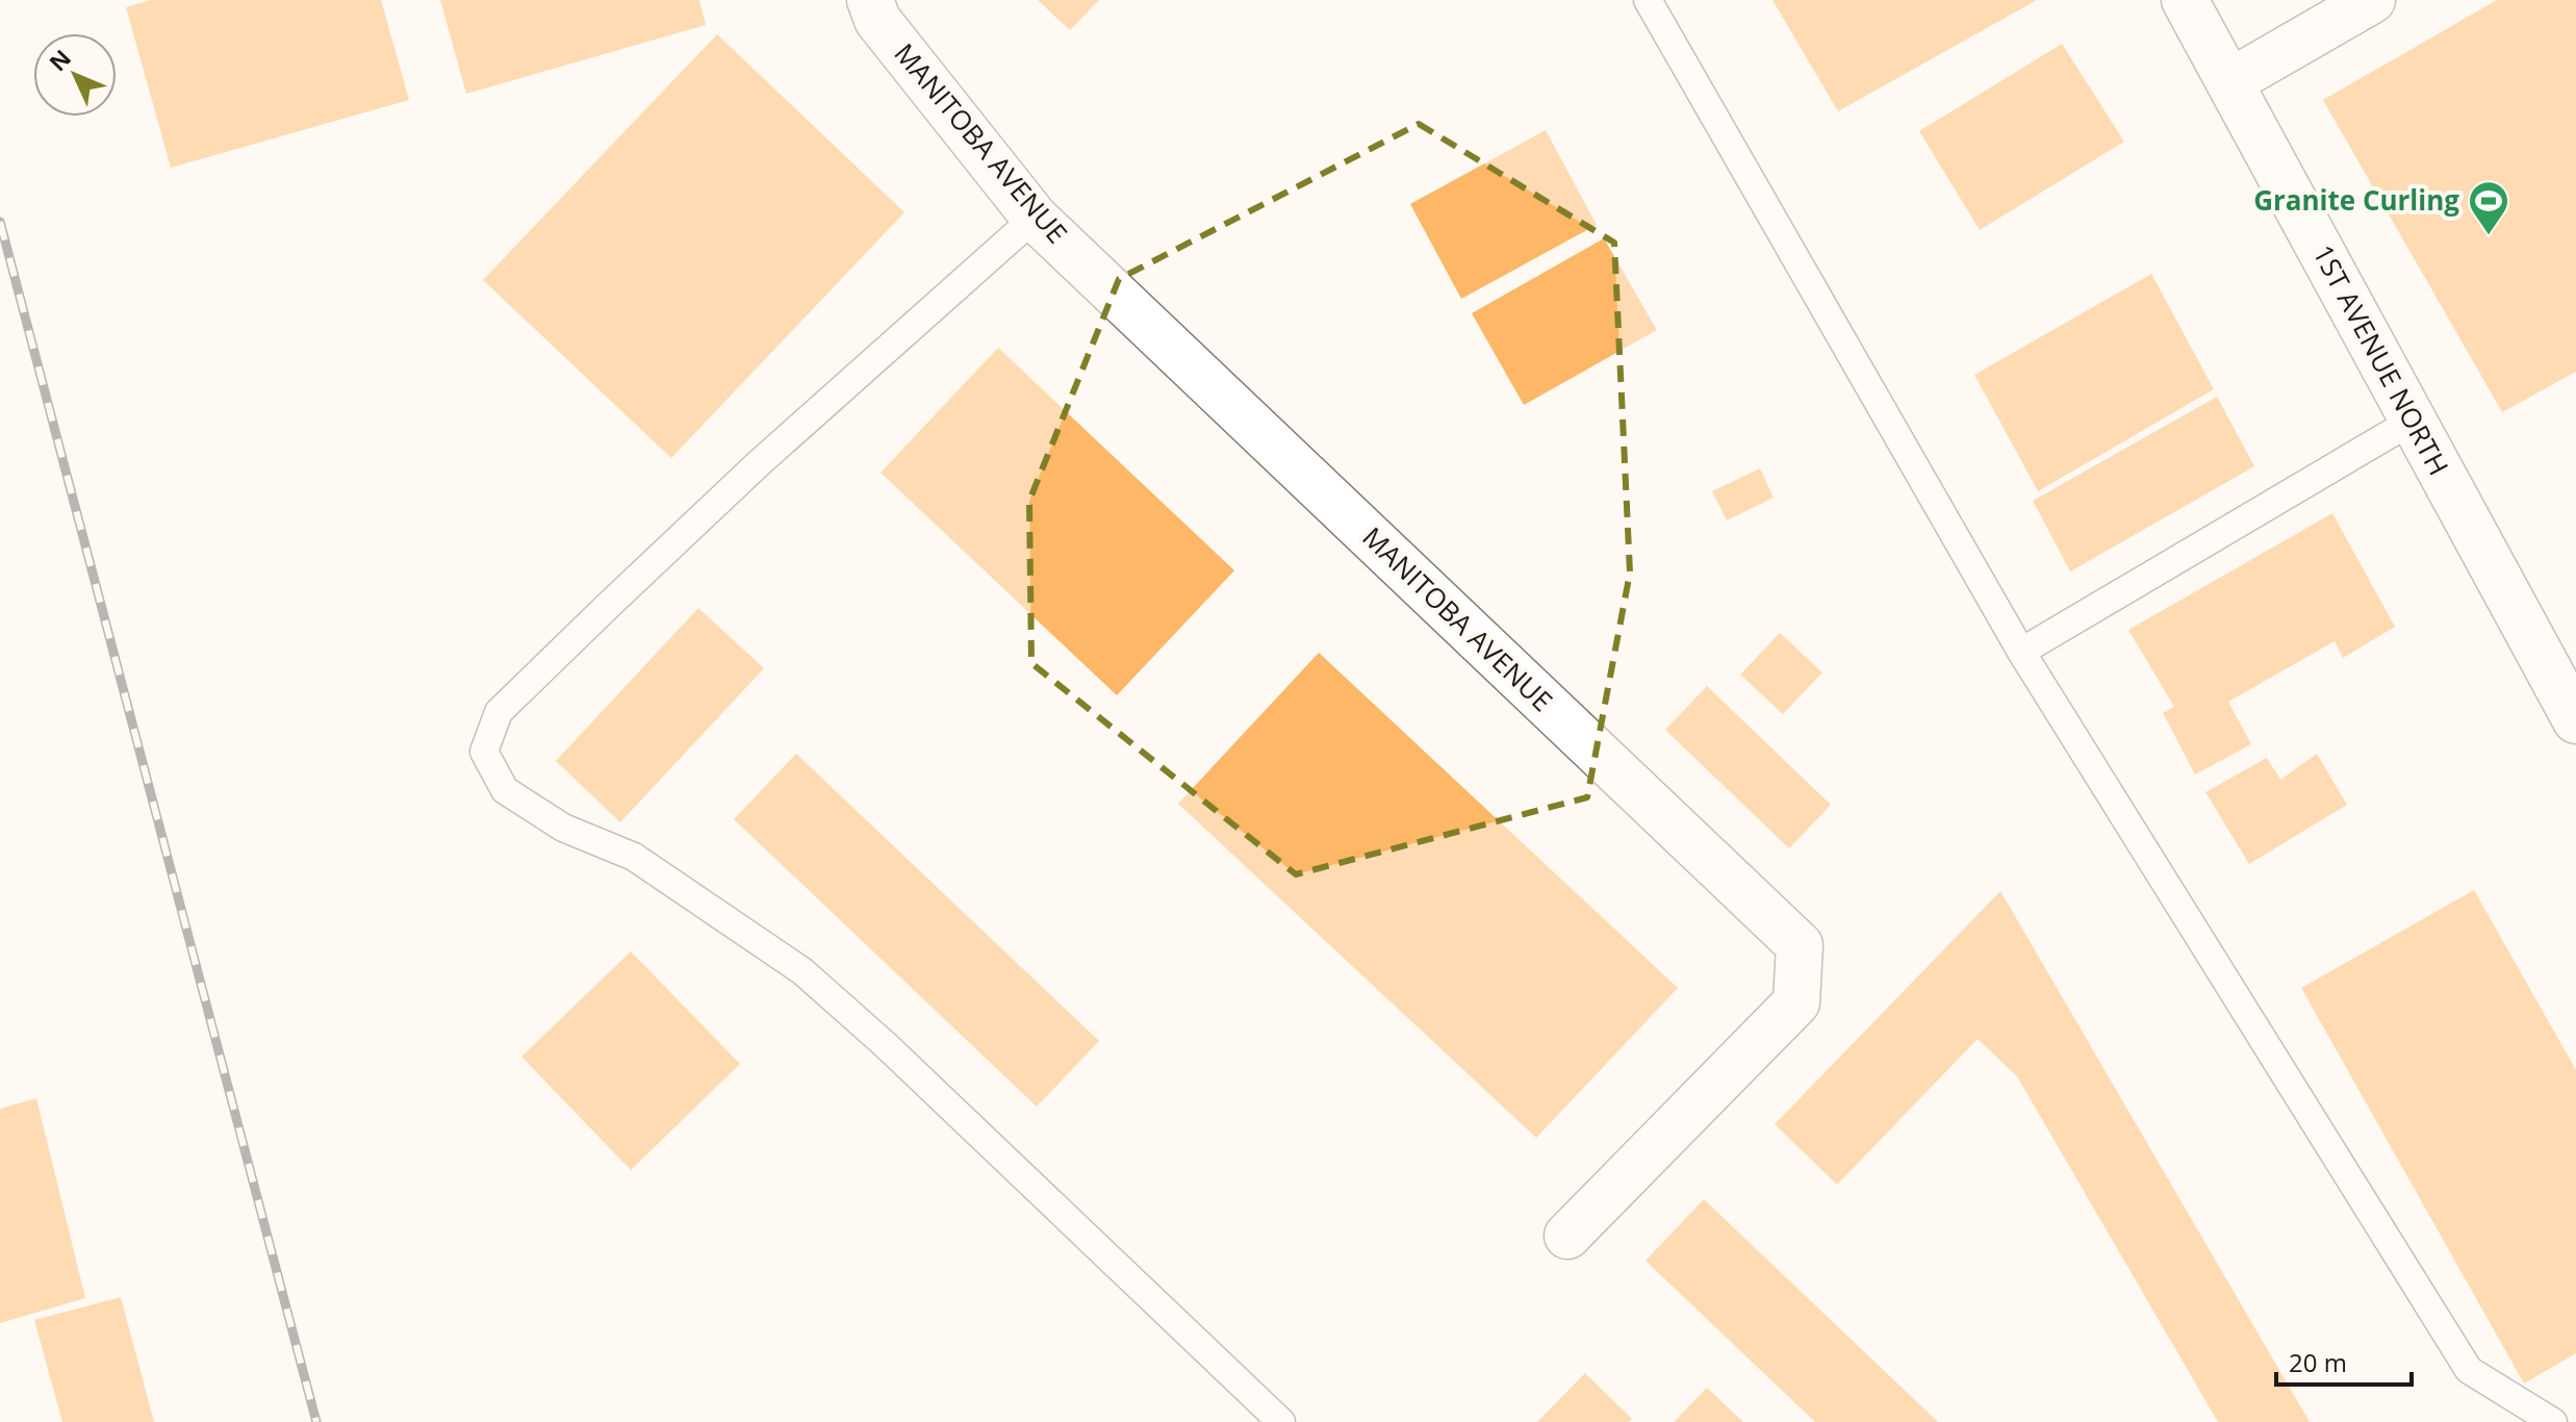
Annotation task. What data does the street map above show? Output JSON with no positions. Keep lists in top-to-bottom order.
{
  "streets": {
    "street": ["MANITOBA AVENUE", "1ST AVENUE NORTH"]
  },
  "places": {
    "sports": ["Granite Curling"]
  },
  "scale_bar": "20 m",
  "north": "top left"
}
